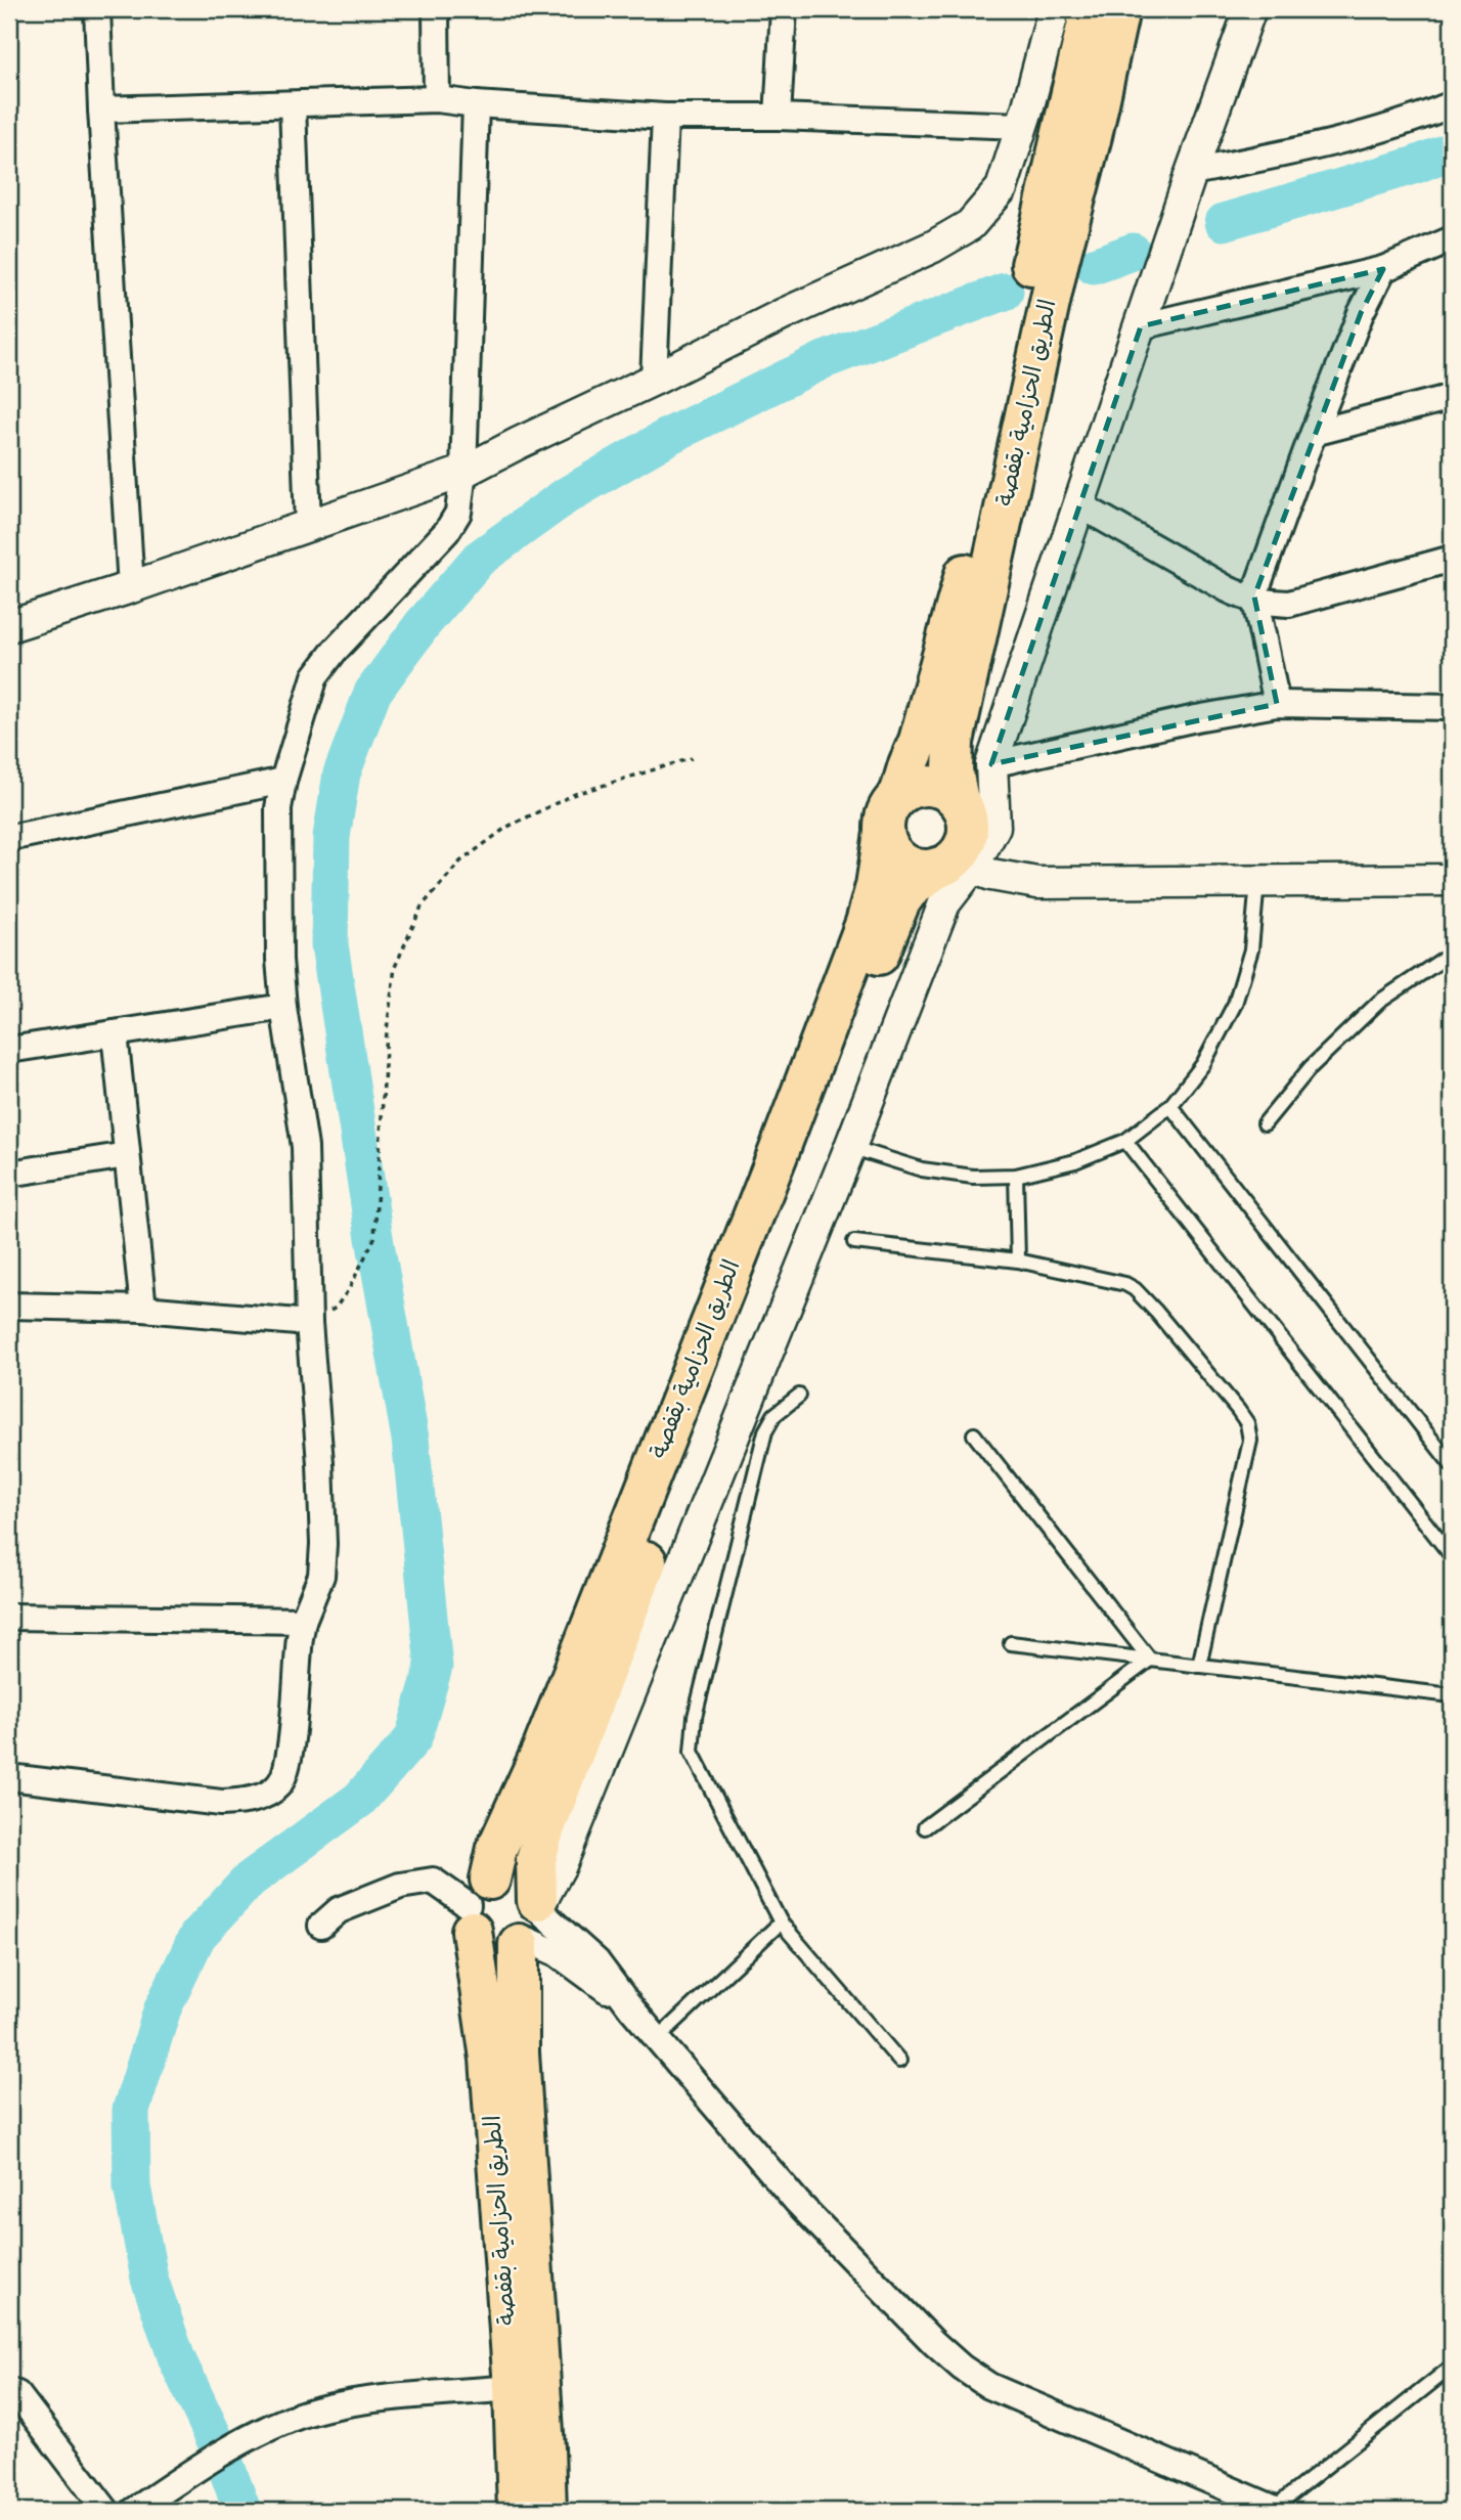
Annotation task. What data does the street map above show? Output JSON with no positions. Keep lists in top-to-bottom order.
{
  "streets": {
    "main road": ["الطريق الحزامية بقفصة"]
  }
}
